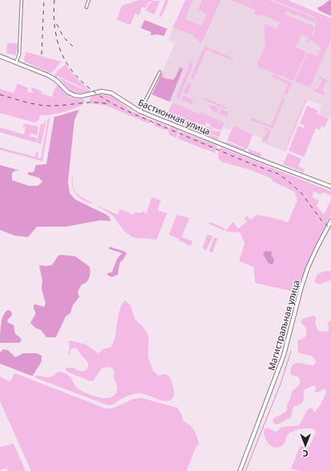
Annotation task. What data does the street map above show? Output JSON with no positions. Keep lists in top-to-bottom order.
{
  "streets": {
    "main road": ["Бастионная улица", "Магистральная улица"]
  },
  "north": "bottom"
}
